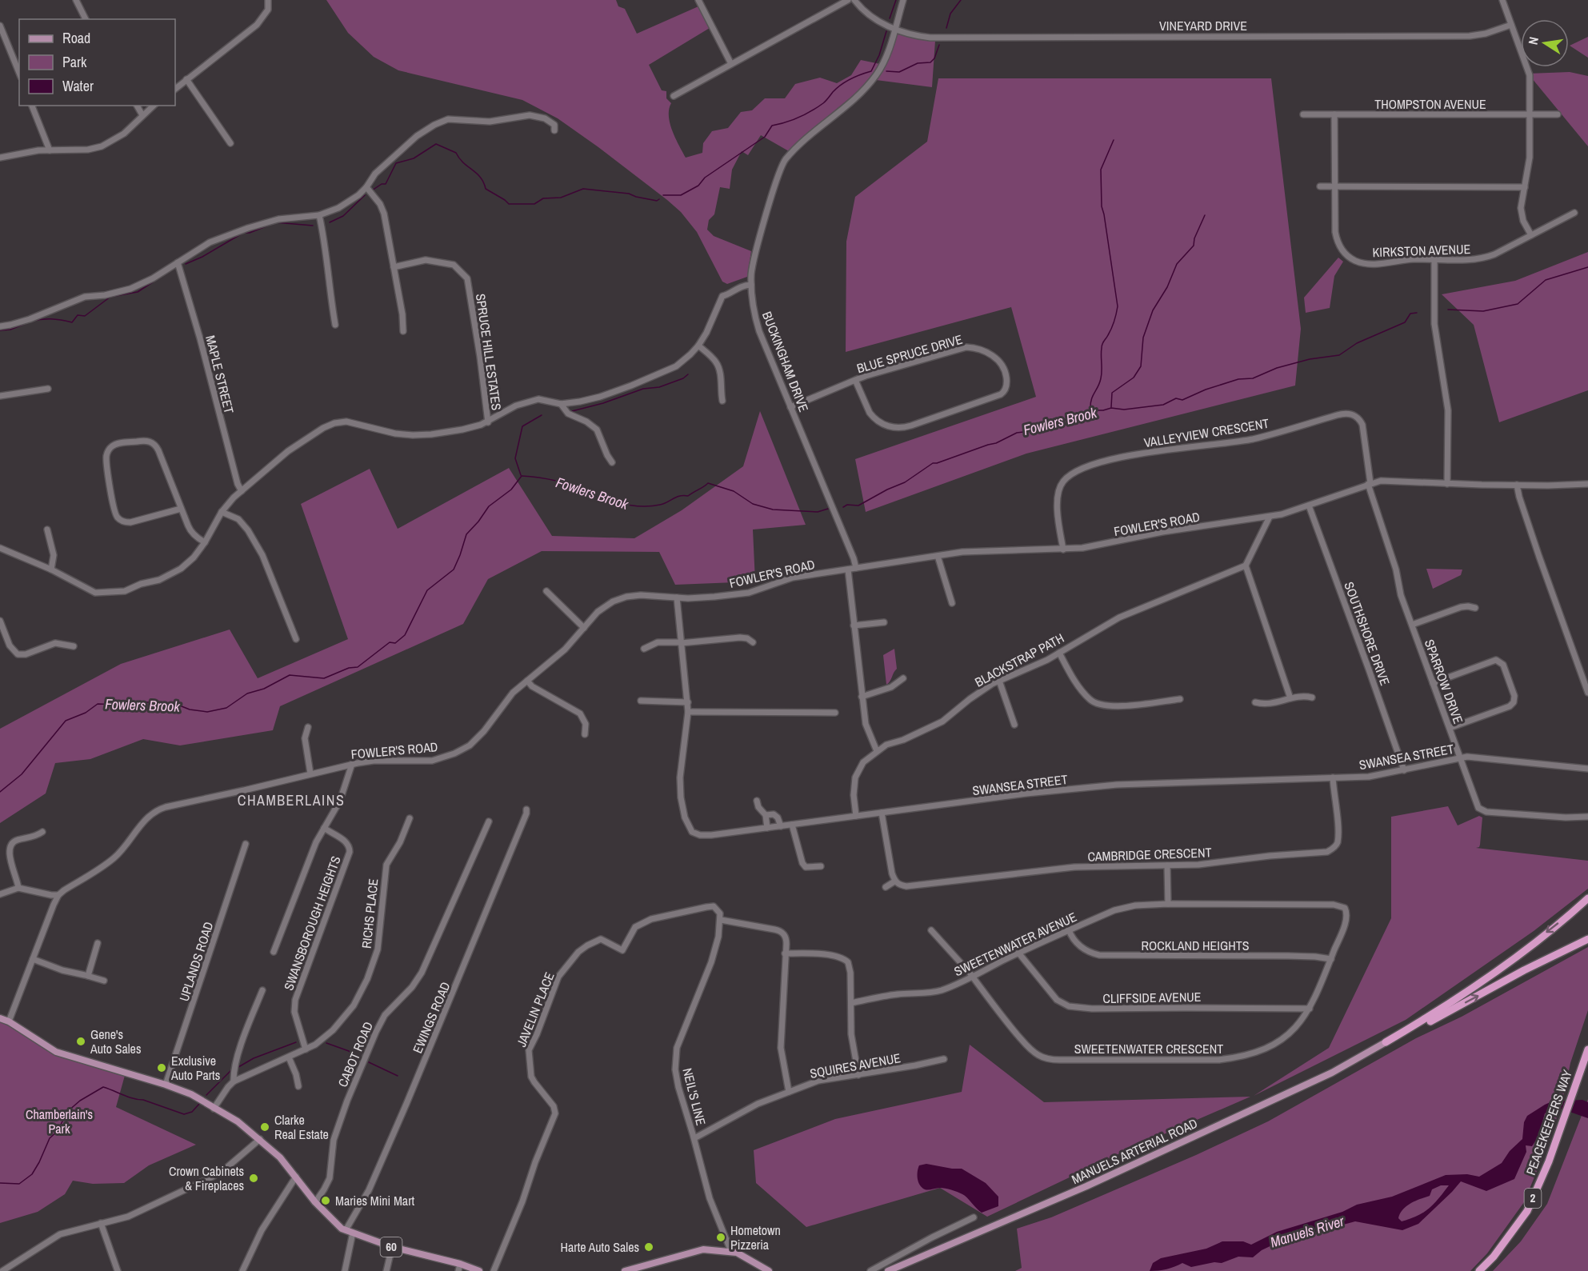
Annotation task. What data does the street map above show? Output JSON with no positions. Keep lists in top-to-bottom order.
{
  "streets": {
    "highway": ["PEACEKEEPERS WAY", "2"],
    "main road": ["MANUELS ARTERIAL ROAD", "60"],
    "street": [
      "VINEYARD DRIVE",
      "THOMPSTON AVENUE",
      "KIRKSTON AVENUE",
      "SPRUCE HILL ESTATES",
      "BLUE SPRUCE DRIVE",
      "BUCKINGHAM DRIVE",
      "MAPLE STREET",
      "VALLEYVIEW CRESCENT",
      "FOWLER'S ROAD",
      "SOUTHSHORE DRIVE",
      "BLACKSTRAP PATH",
      "SPARROW DRIVE",
      "SWANSEA STREET",
      "CAMBRIDGE CRESCENT",
      "RICHS PLACE",
      "SWANSBOROUGH HEIGHTS",
      "SWEETENWATER AVENUE",
      "ROCKLAND HEIGHTS",
      "UPLANDS ROAD",
      "CLIFFSIDE AVENUE",
      "JAVELIN PLACE",
      "EWINGS ROAD",
      "SWEETENWATER CRESCENT",
      "CABOT ROAD",
      "SQUIRES AVENUE",
      "NEIL'S LINE"
    ]
  },
  "crossings": [
    ["VINEYARD DRIVE", "BUCKINGHAM DRIVE"],
    ["THOMPSTON AVENUE", "KIRKSTON AVENUE"],
    ["BLUE SPRUCE DRIVE", "BUCKINGHAM DRIVE"],
    ["BUCKINGHAM DRIVE", "FOWLER'S ROAD"],
    ["VALLEYVIEW CRESCENT", "FOWLER'S ROAD"],
    ["VALLEYVIEW CRESCENT", "SPARROW DRIVE"],
    ["FOWLER'S ROAD", "SOUTHSHORE DRIVE"],
    ["FOWLER'S ROAD", "SPARROW DRIVE"],
    ["FOWLER'S ROAD", "SWANSEA STREET"],
    ["SOUTHSHORE DRIVE", "SWANSEA STREET"],
    ["BLACKSTRAP PATH", "SWANSEA STREET"],
    ["SPARROW DRIVE", "SWANSEA STREET"],
    ["SWANSEA STREET", "CAMBRIDGE CRESCENT"],
    ["RICHS PLACE", "SWANSBOROUGH HEIGHTS"],
    ["RICHS PLACE", "60"],
    ["SWEETENWATER AVENUE", "ROCKLAND HEIGHTS"],
    ["SWEETENWATER AVENUE", "CLIFFSIDE AVENUE"],
    ["SWEETENWATER AVENUE", "SWEETENWATER CRESCENT"],
    ["ROCKLAND HEIGHTS", "SWEETENWATER CRESCENT"],
    ["UPLANDS ROAD", "60"],
    ["CLIFFSIDE AVENUE", "SWEETENWATER CRESCENT"],
    ["JAVELIN PLACE", "NEIL'S LINE"],
    ["EWINGS ROAD", "60"],
    ["CABOT ROAD", "60"],
    ["SQUIRES AVENUE", "NEIL'S LINE"]
  ],
  "districts": ["CHAMBERLAINS"],
  "water": ["Fowlers Brook", "Manuels River"],
  "parks": ["Chamberlain's Park"],
  "places": [
    "Gene's Auto Sales",
    "Exclusive Auto Parts",
    "Clarke Real Estate",
    "Crown Cabinets & Fireplaces",
    "Maries Mini Mart",
    "Hometown Pizzeria",
    "Harte Auto Sales"
  ],
  "legend": ["Road", "Park", "Water"],
  "north": "left"
}
